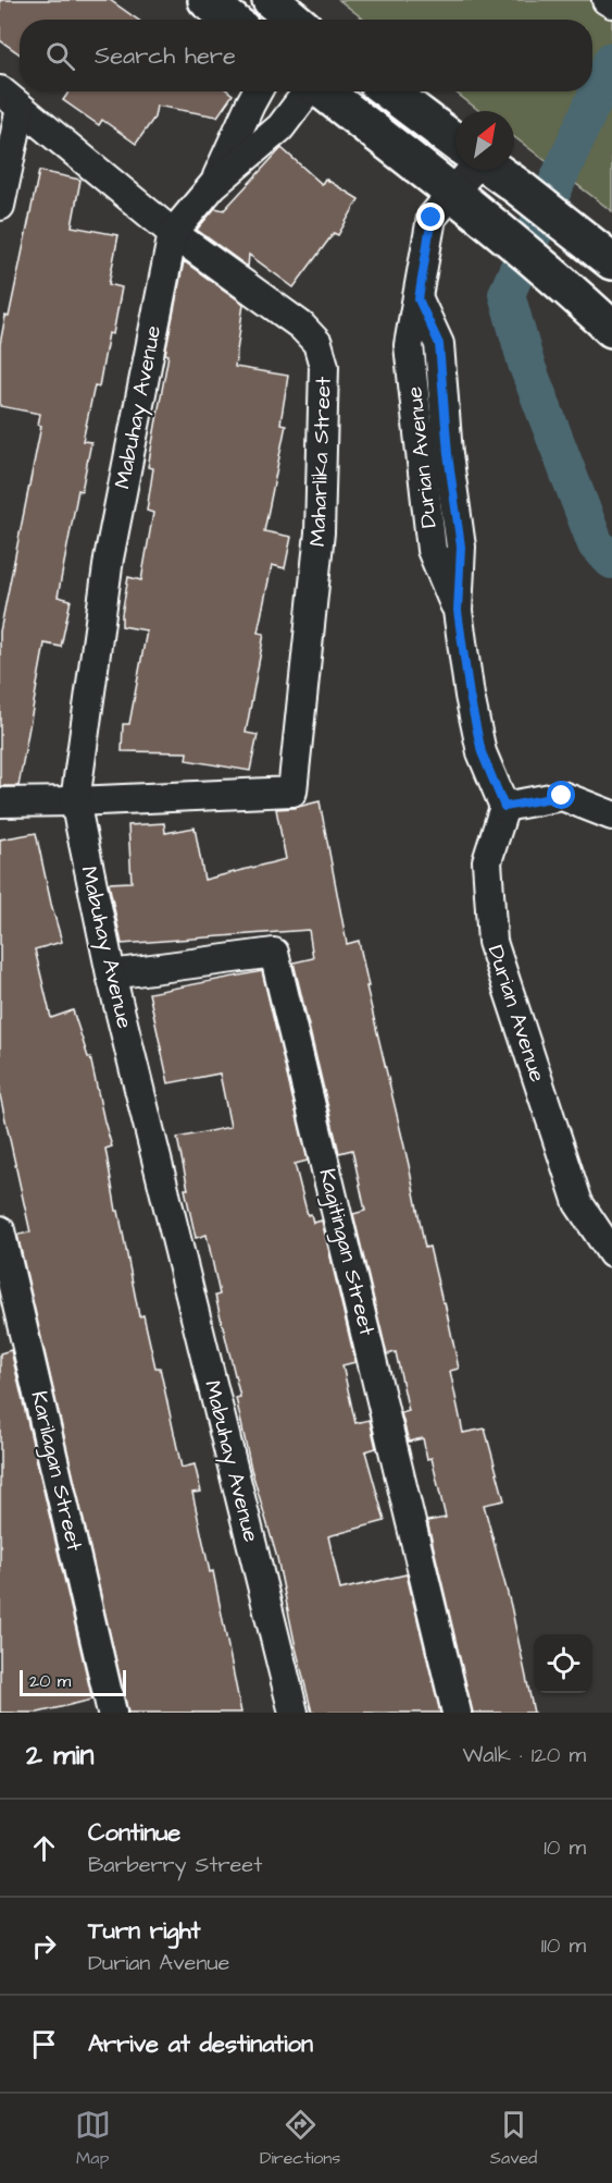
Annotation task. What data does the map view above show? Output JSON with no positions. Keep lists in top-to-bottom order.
{
  "streets": {
    "street": [
      "Mabuhay Avenue",
      "Durian Avenue",
      "Maharlika Street",
      "Kagitingan Street",
      "Karilagan Street"
    ]
  },
  "crossings": [
    ["Mabuhay Avenue", "Maharlika Street"],
    ["Mabuhay Avenue", "Kagitingan Street"]
  ],
  "scale_bar": "20 m",
  "north": "top right",
  "page": {
    "search": "Search here",
    "scale": "20 m",
    "heading": ["2 min", "Walk · 120 m"],
    "list": [
      ["Continue", "Barberry Street", "10 m"],
      ["Turn right", "Durian Avenue", "110 m"],
      "Arrive at destination"
    ],
    "nav": ["Map", "Directions", "Saved"]
  }
}
